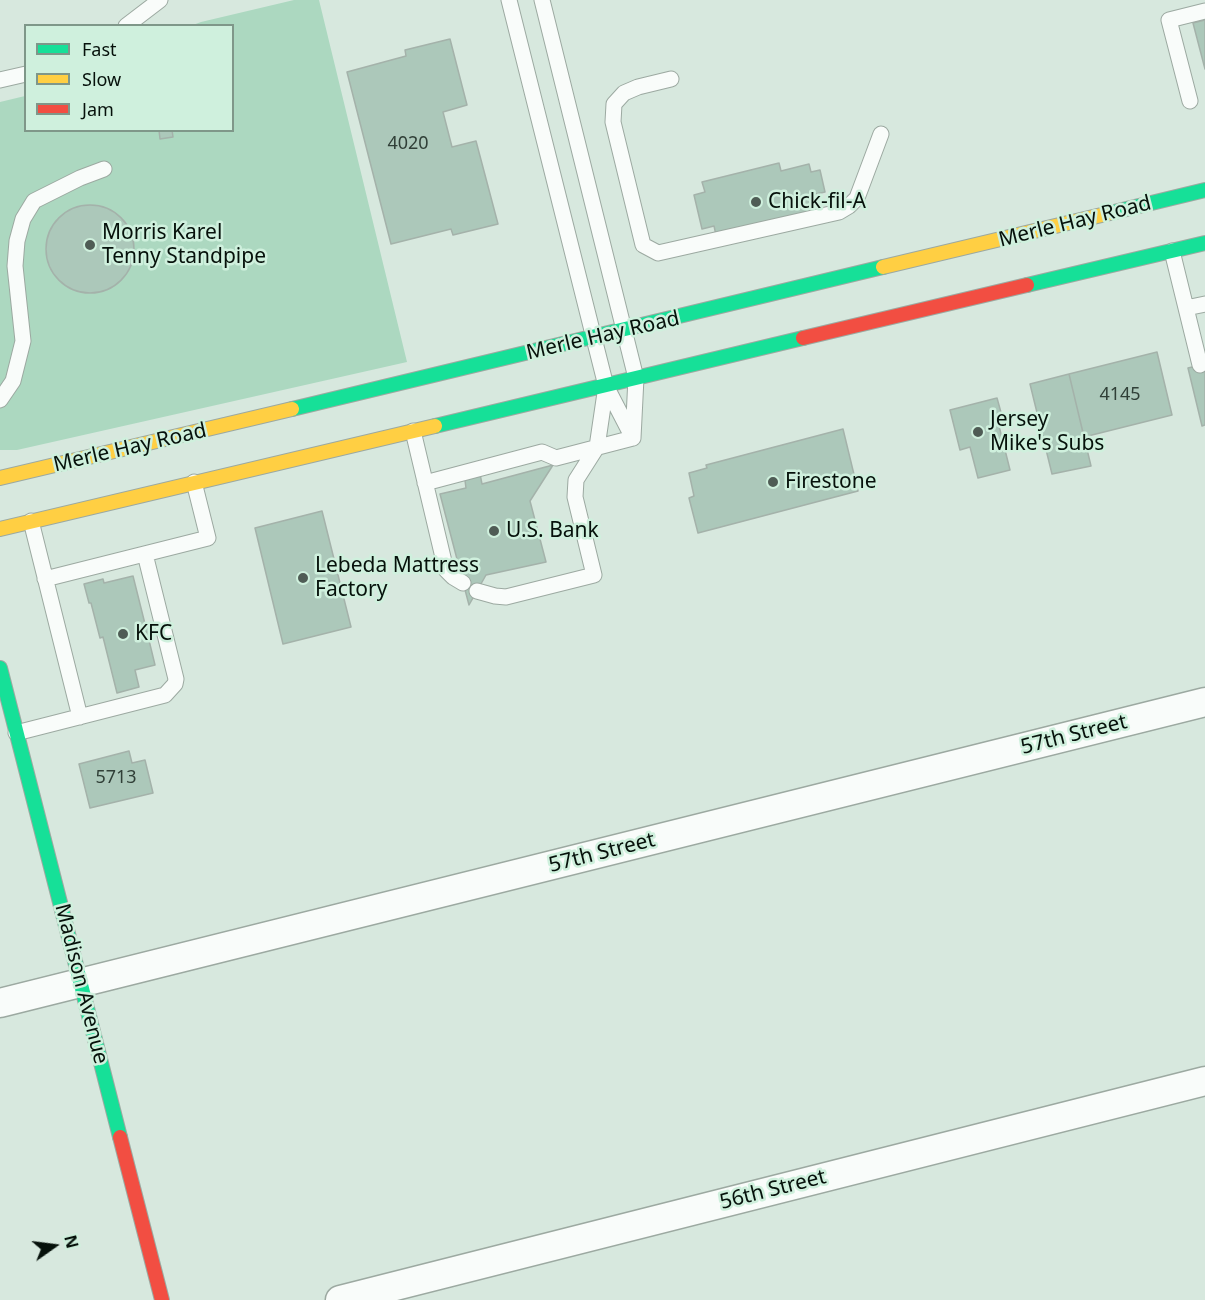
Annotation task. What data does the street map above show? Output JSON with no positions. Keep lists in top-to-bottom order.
{
  "streets": {
    "main road": ["Merle Hay Road", "Madison Avenue"],
    "street": ["57th Street", "56th Street"]
  },
  "crossings": [
    ["57th Street", "Madison Avenue"]
  ],
  "places": [
    "Chick-fil-A",
    "Morris Karel Tenny Standpipe",
    "Jersey Mike's Subs",
    "Firestone",
    "U.S. Bank",
    "Lebeda Mattress Factory",
    "KFC"
  ],
  "house_numbers": ["4020", "4145", "5713"],
  "legend": ["Fast", "Slow", "Jam"],
  "north": "right"
}
